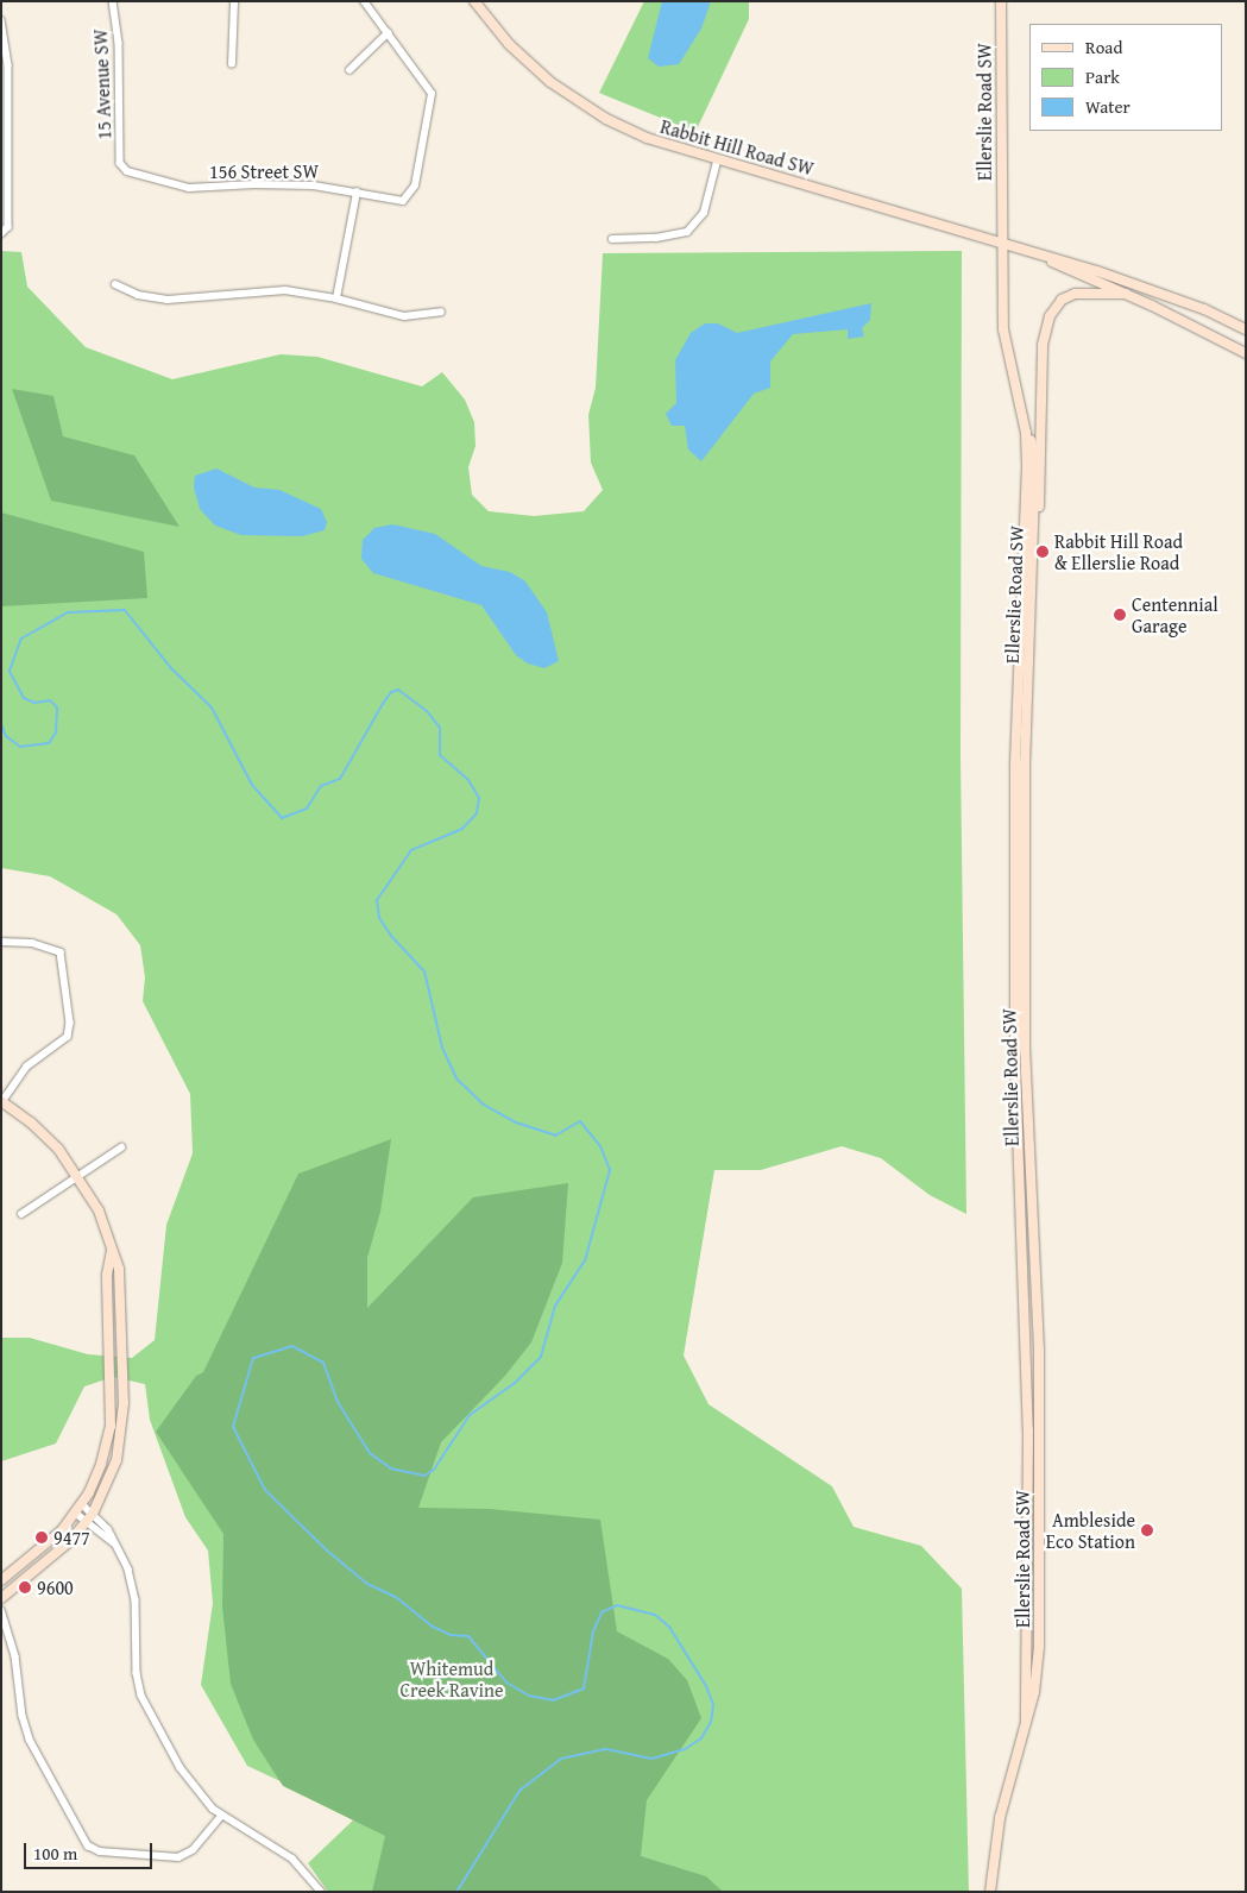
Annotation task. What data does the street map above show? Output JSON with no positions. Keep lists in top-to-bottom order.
{
  "streets": {
    "main road": ["Ellerslie Road SW", "Rabbit Hill Road SW"],
    "street": ["15 Avenue SW", "156 Street SW"]
  },
  "crossings": [
    ["15 Avenue SW", "156 Street SW"],
    ["Ellerslie Road SW", "Rabbit Hill Road SW"]
  ],
  "parks": ["Whitemud Creek Ravine"],
  "places": [
    "Rabbit Hill Road & Ellerslie Road",
    "Centennial Garage",
    "Ambleside Eco Station",
    "9477",
    "9600"
  ],
  "legend": ["Road", "Park", "Water"],
  "scale_bar": "100 m"
}
